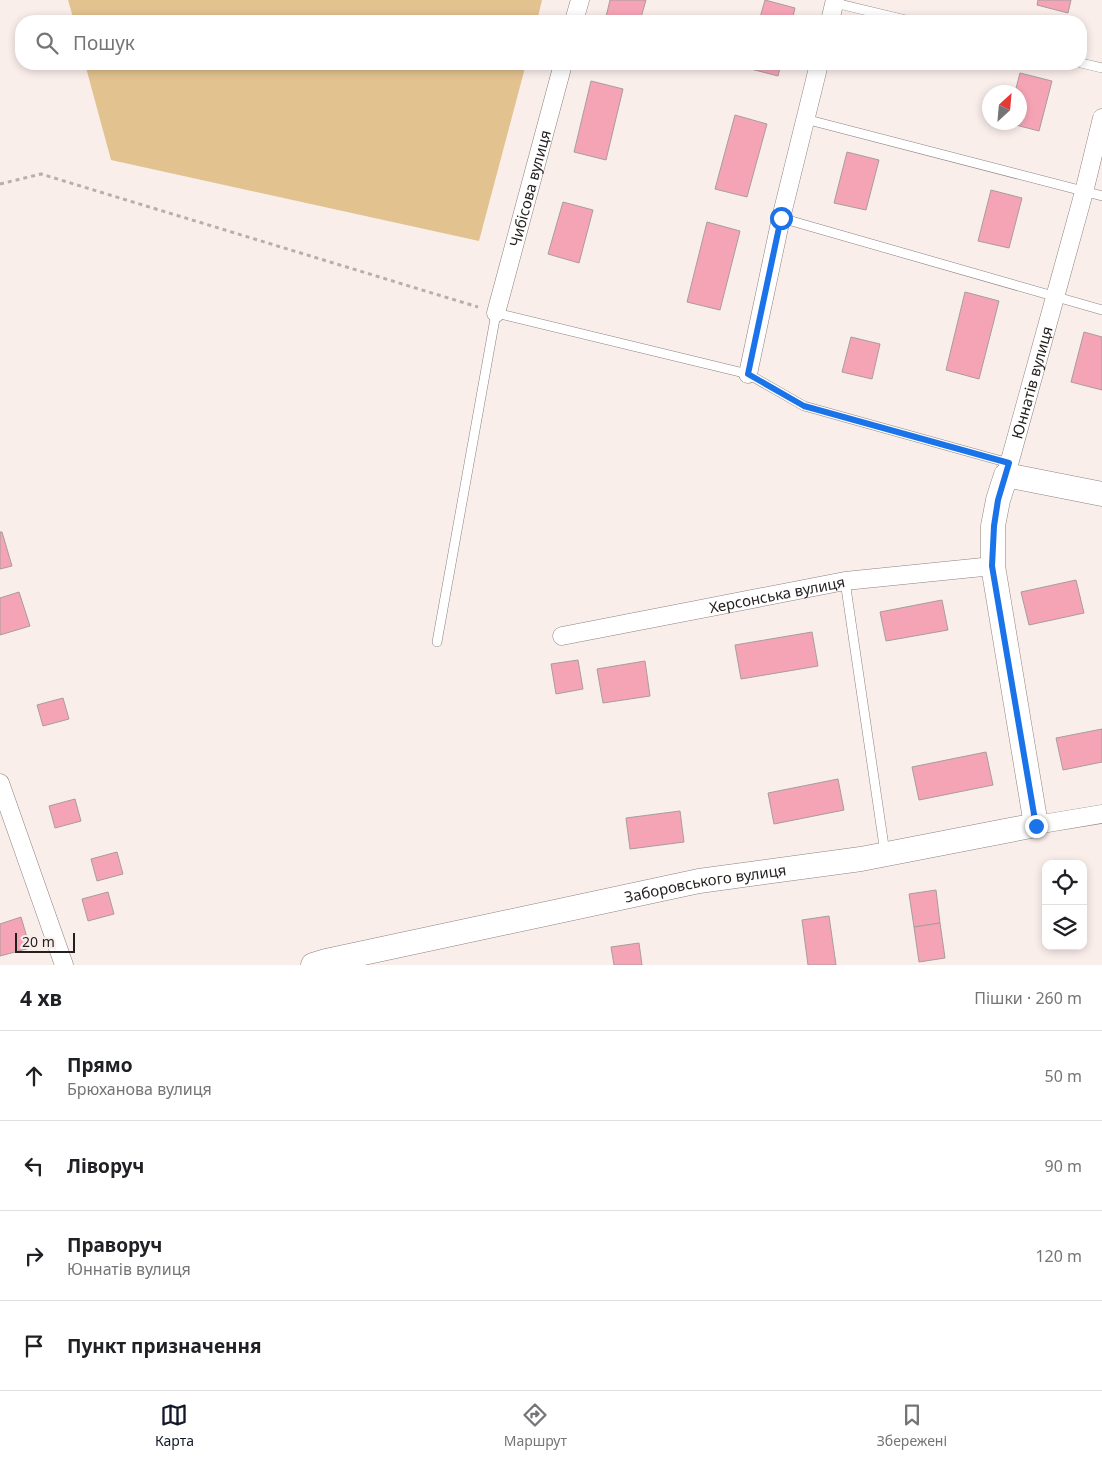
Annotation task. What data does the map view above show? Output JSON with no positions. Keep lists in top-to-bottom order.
{
  "streets": {
    "main road": ["Юннатів вулиця", "Заборовського вулиця"],
    "street": ["Чибісова вулиця", "Херсонська вулиця"]
  },
  "crossings": [
    ["Юннатів вулиця", "Херсонська вулиця"],
    ["Юннатів вулиця", "Заборовського вулиця"]
  ],
  "scale_bar": "20 m",
  "north": "top right",
  "page": {
    "search": "Пошук",
    "scale": "20 m",
    "heading": ["4 хв", "Пішки · 260 m"],
    "list": [
      ["Прямо", "Брюханова вулиця", "50 m"],
      ["Ліворуч", "90 m"],
      ["Праворуч", "Юннатів вулиця", "120 m"],
      "Пункт призначення"
    ],
    "nav": ["Карта", "Маршрут", "Збережені"]
  }
}
